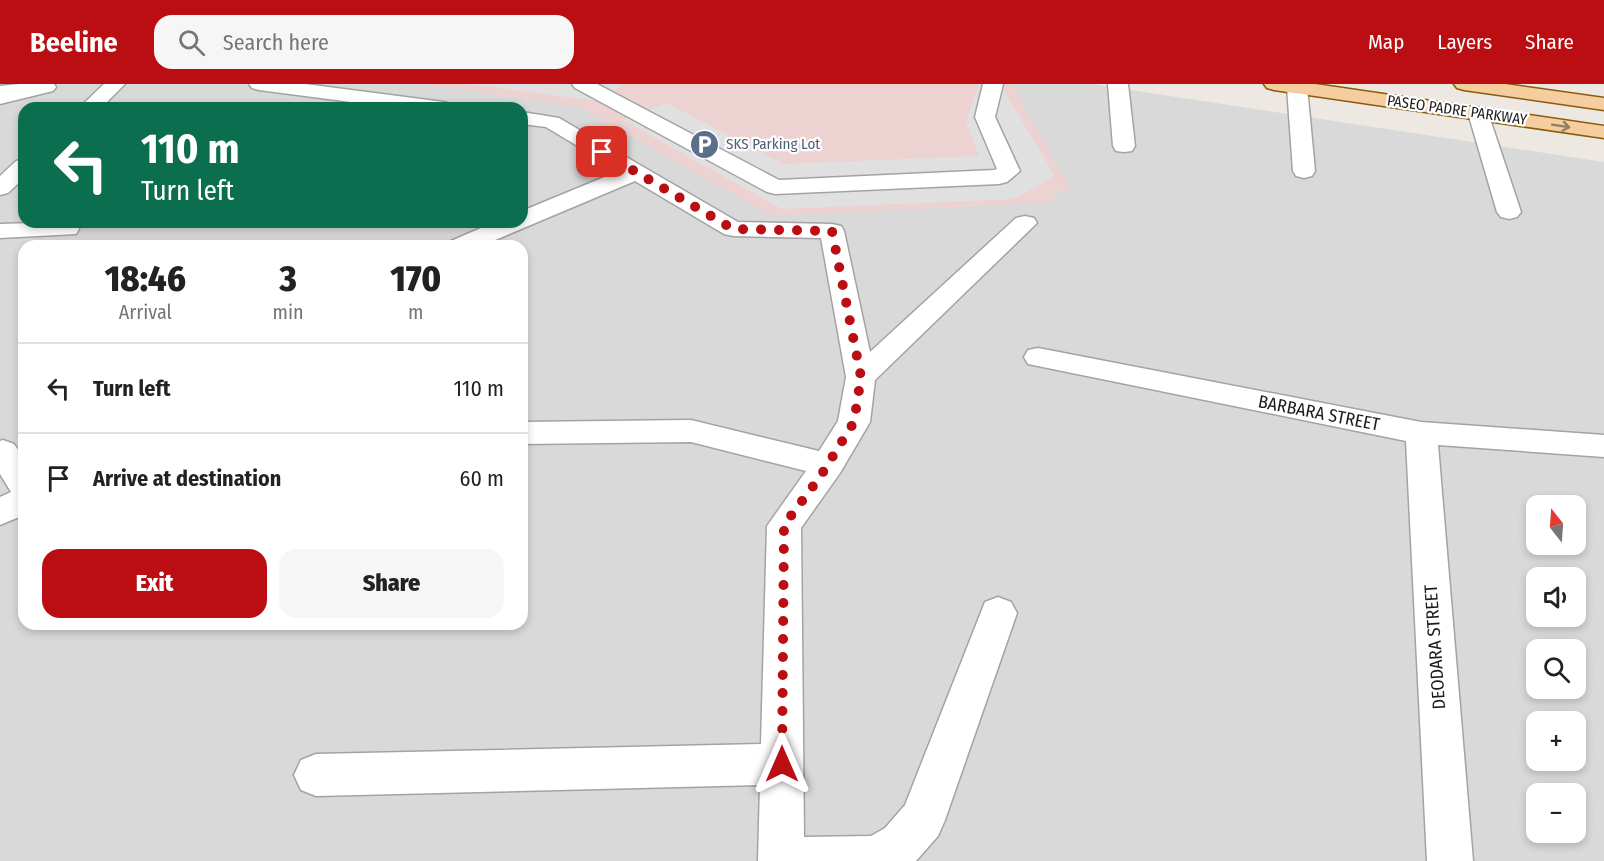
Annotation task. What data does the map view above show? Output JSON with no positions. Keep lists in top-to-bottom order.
{
  "streets": {
    "main road": ["PASEO PADRE PARKWAY"],
    "street": ["BARBARA STREET", "DEODARA STREET"]
  },
  "crossings": [
    ["BARBARA STREET", "DEODARA STREET"]
  ],
  "places": {
    "parking": ["SKS Parking Lot"]
  },
  "north": "top",
  "page": {
    "header": "Beeline",
    "search": "Search here",
    "nav": ["Map", "Layers", "Share"],
    "turn": ["110 m", "Turn left"],
    "eta": [
      "18:46",
      "Arrival",
      "3",
      "min",
      "170",
      "m"
    ],
    "list": [
      {
        "name": "Turn left",
        "value": "110 m"
      },
      {
        "name": "Arrive at destination",
        "value": "60 m"
      }
    ],
    "map_buttons": ["+", "−"],
    "buttons": ["Exit", "Share"]
  }
}
